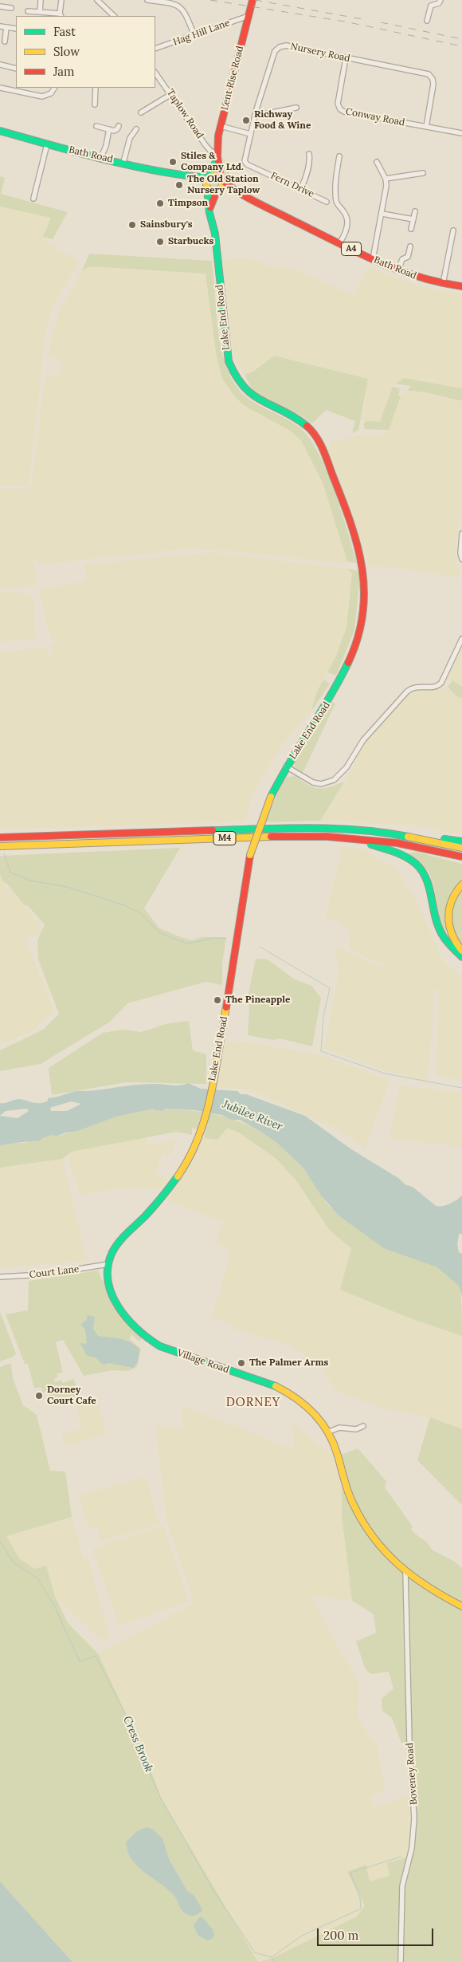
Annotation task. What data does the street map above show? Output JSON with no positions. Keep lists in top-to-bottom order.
{
  "streets": {
    "main road": [
      "Lent Rise Road",
      "Bath Road",
      "A4",
      "Lake End Road",
      "M4",
      "Village Road"
    ],
    "street": [
      "Hag Hill Lane",
      "Nursery Road",
      "Taplow Road",
      "Conway Road",
      "Fern Drive",
      "Court Lane",
      "Boveney Road"
    ]
  },
  "crossings": [
    ["Hag Hill Lane", "Lent Rise Road"],
    ["Nursery Road", "Conway Road"],
    ["Nursery Road", "Fern Drive"],
    ["Lent Rise Road", "Taplow Road"],
    ["Lent Rise Road", "Bath Road"],
    ["Lent Rise Road", "Lake End Road"],
    ["Bath Road", "Lake End Road"],
    ["Lake End Road", "Court Lane"],
    ["Lake End Road", "Village Road"],
    ["Court Lane", "Village Road"],
    ["Village Road", "Boveney Road"]
  ],
  "districts": ["DORNEY"],
  "water": ["Jubilee River", "Cress Brook"],
  "places": [
    "Richway Food & Wine",
    "Stiles & Company Ltd.",
    "The Old Station Nursery Taplow",
    "Timpson",
    "Sainsbury's",
    "Starbucks",
    "The Pineapple",
    "The Palmer Arms",
    "Dorney Court Cafe"
  ],
  "legend": ["Fast", "Slow", "Jam"],
  "scale_bar": "200 m"
}
